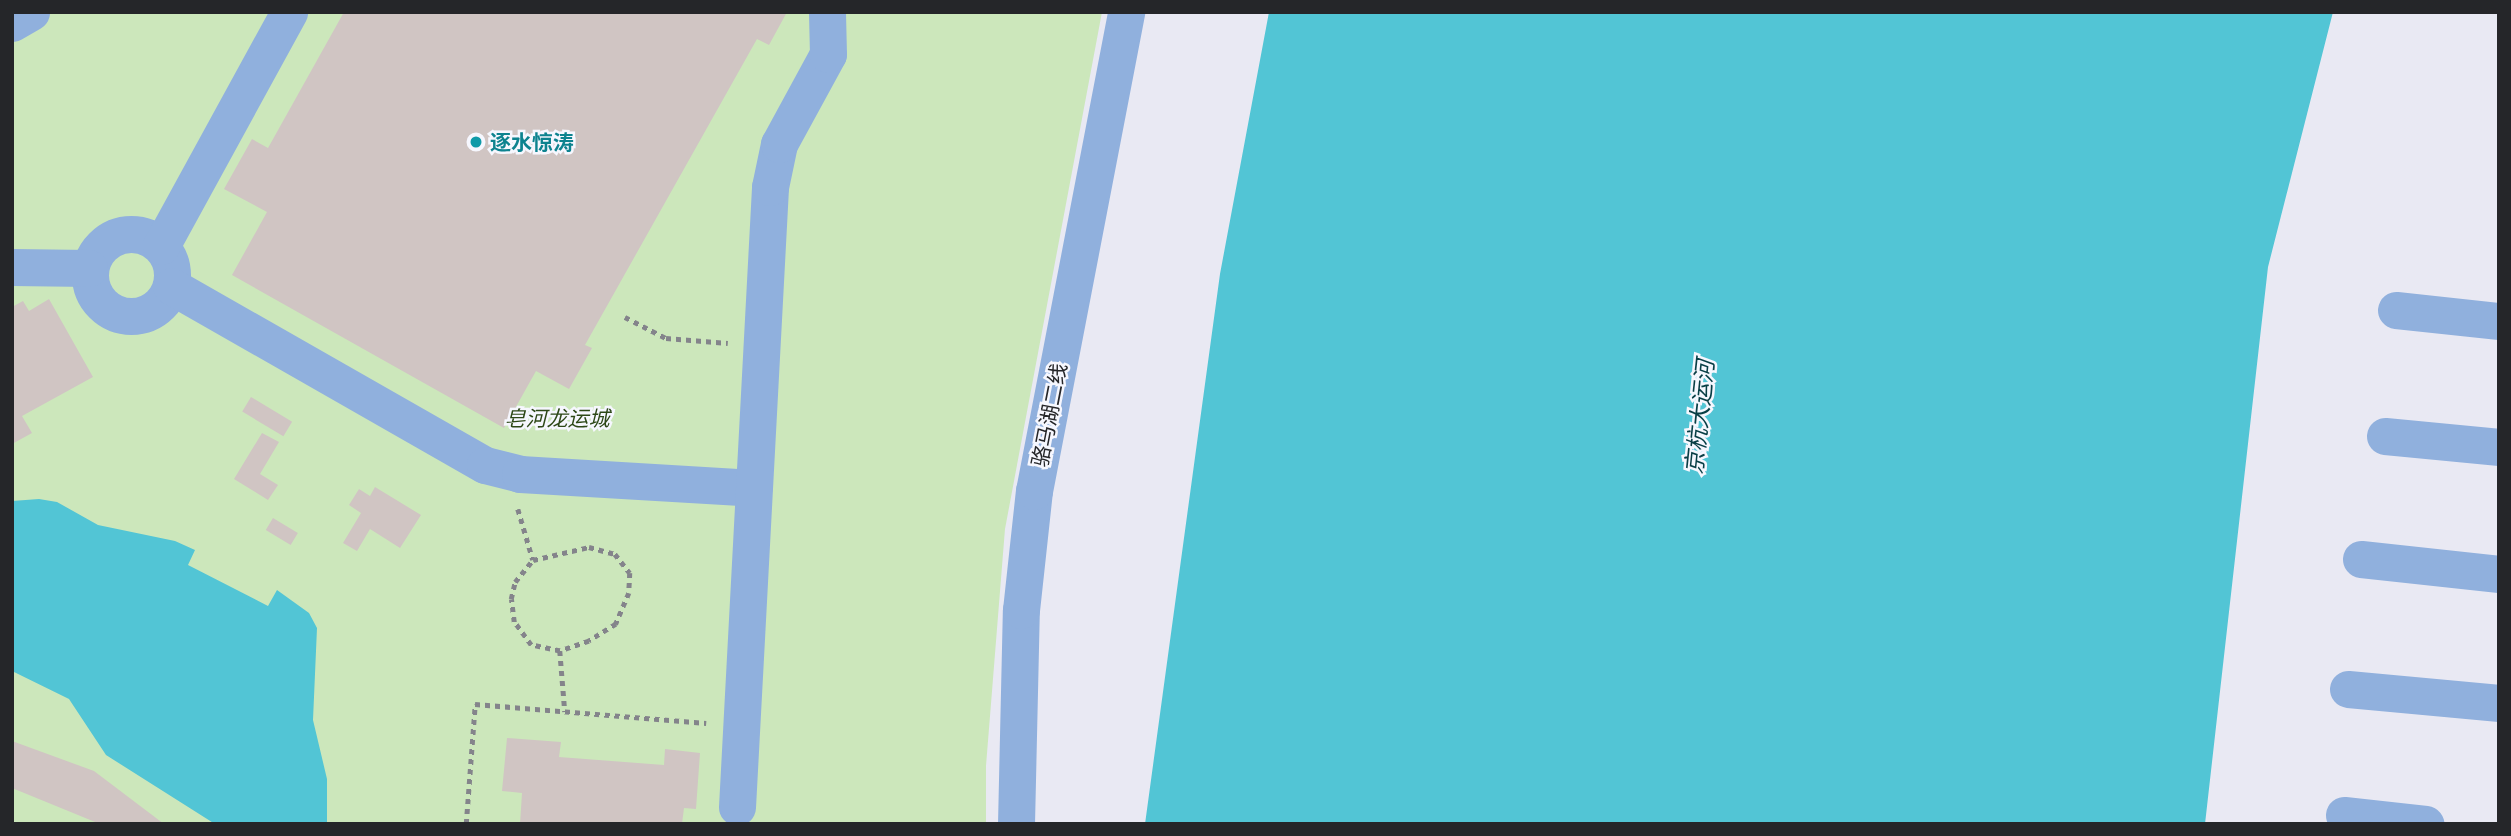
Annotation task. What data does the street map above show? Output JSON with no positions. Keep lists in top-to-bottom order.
{
  "streets": {
    "street": ["骆马湖二线"]
  },
  "water": ["京杭大运河"],
  "parks": ["皂河龙运城"],
  "places": ["逐水惊涛"]
}
